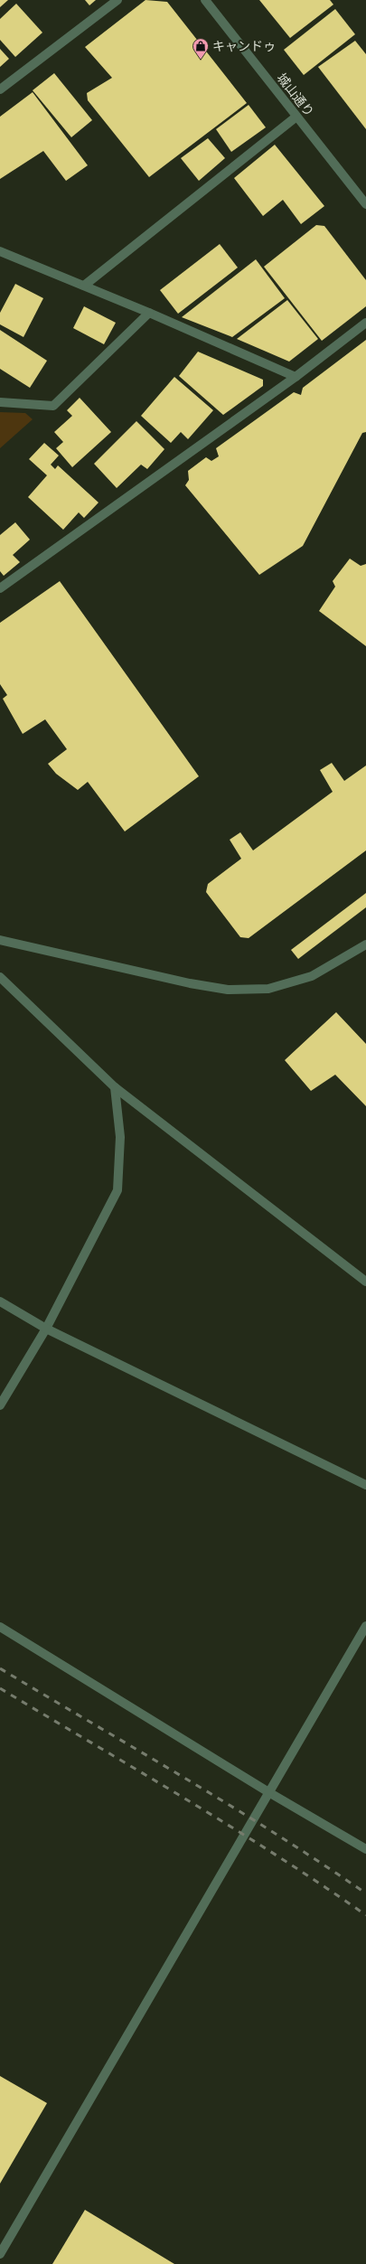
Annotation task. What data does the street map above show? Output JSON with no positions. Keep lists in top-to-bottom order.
{
  "streets": {
    "street": ["城山通り"]
  },
  "places": {
    "shop": ["キャンドゥ"]
  }
}
